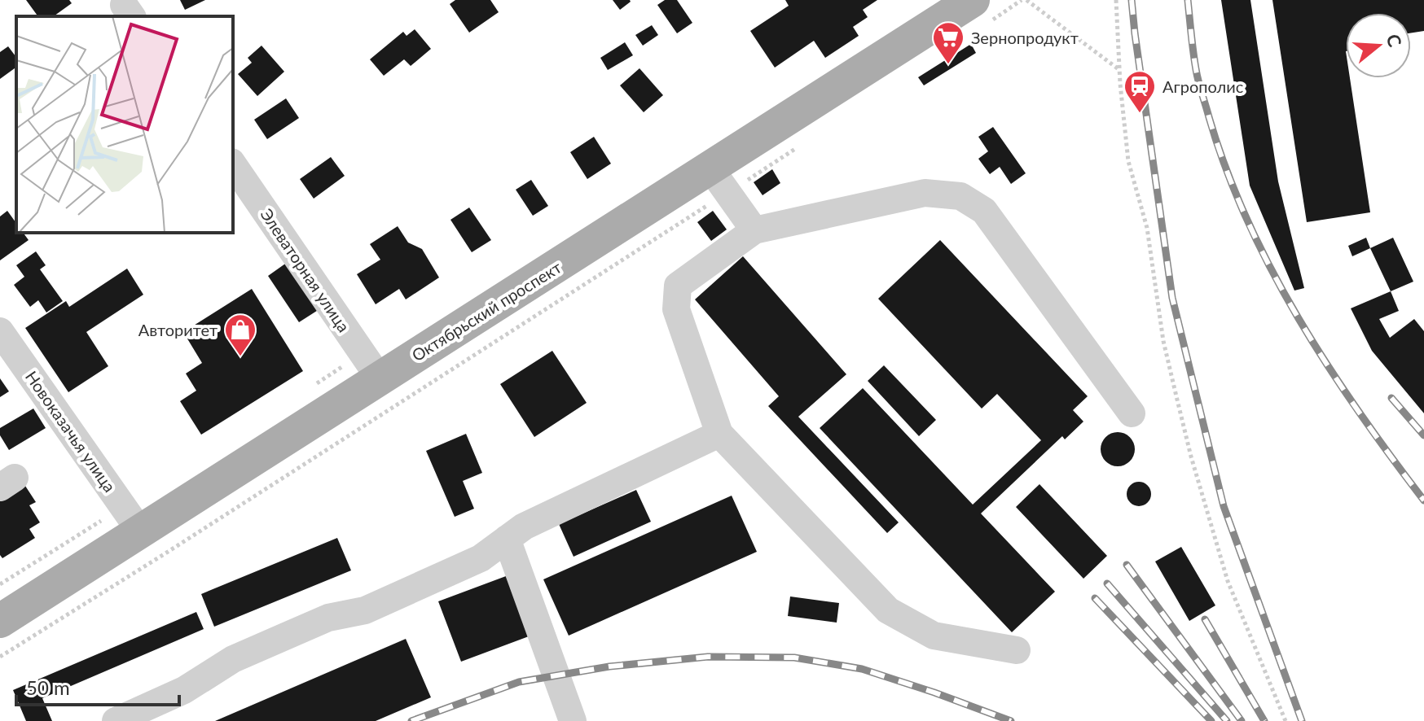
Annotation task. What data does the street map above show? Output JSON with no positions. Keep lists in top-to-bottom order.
{
  "streets": {
    "main road": ["Октябрьский проспект"],
    "street": ["Элеваторная улица", "Новоказачья улица"]
  },
  "crossings": [
    ["Элеваторная улица", "Октябрьский проспект"],
    ["Октябрьский проспект", "Новоказачья улица"]
  ],
  "places": {
    "supermarket": ["Зернопродукт"],
    "station": ["Агрополис"],
    "shop": ["Авторитет"]
  },
  "scale_bar": "50 m",
  "north": "right"
}
